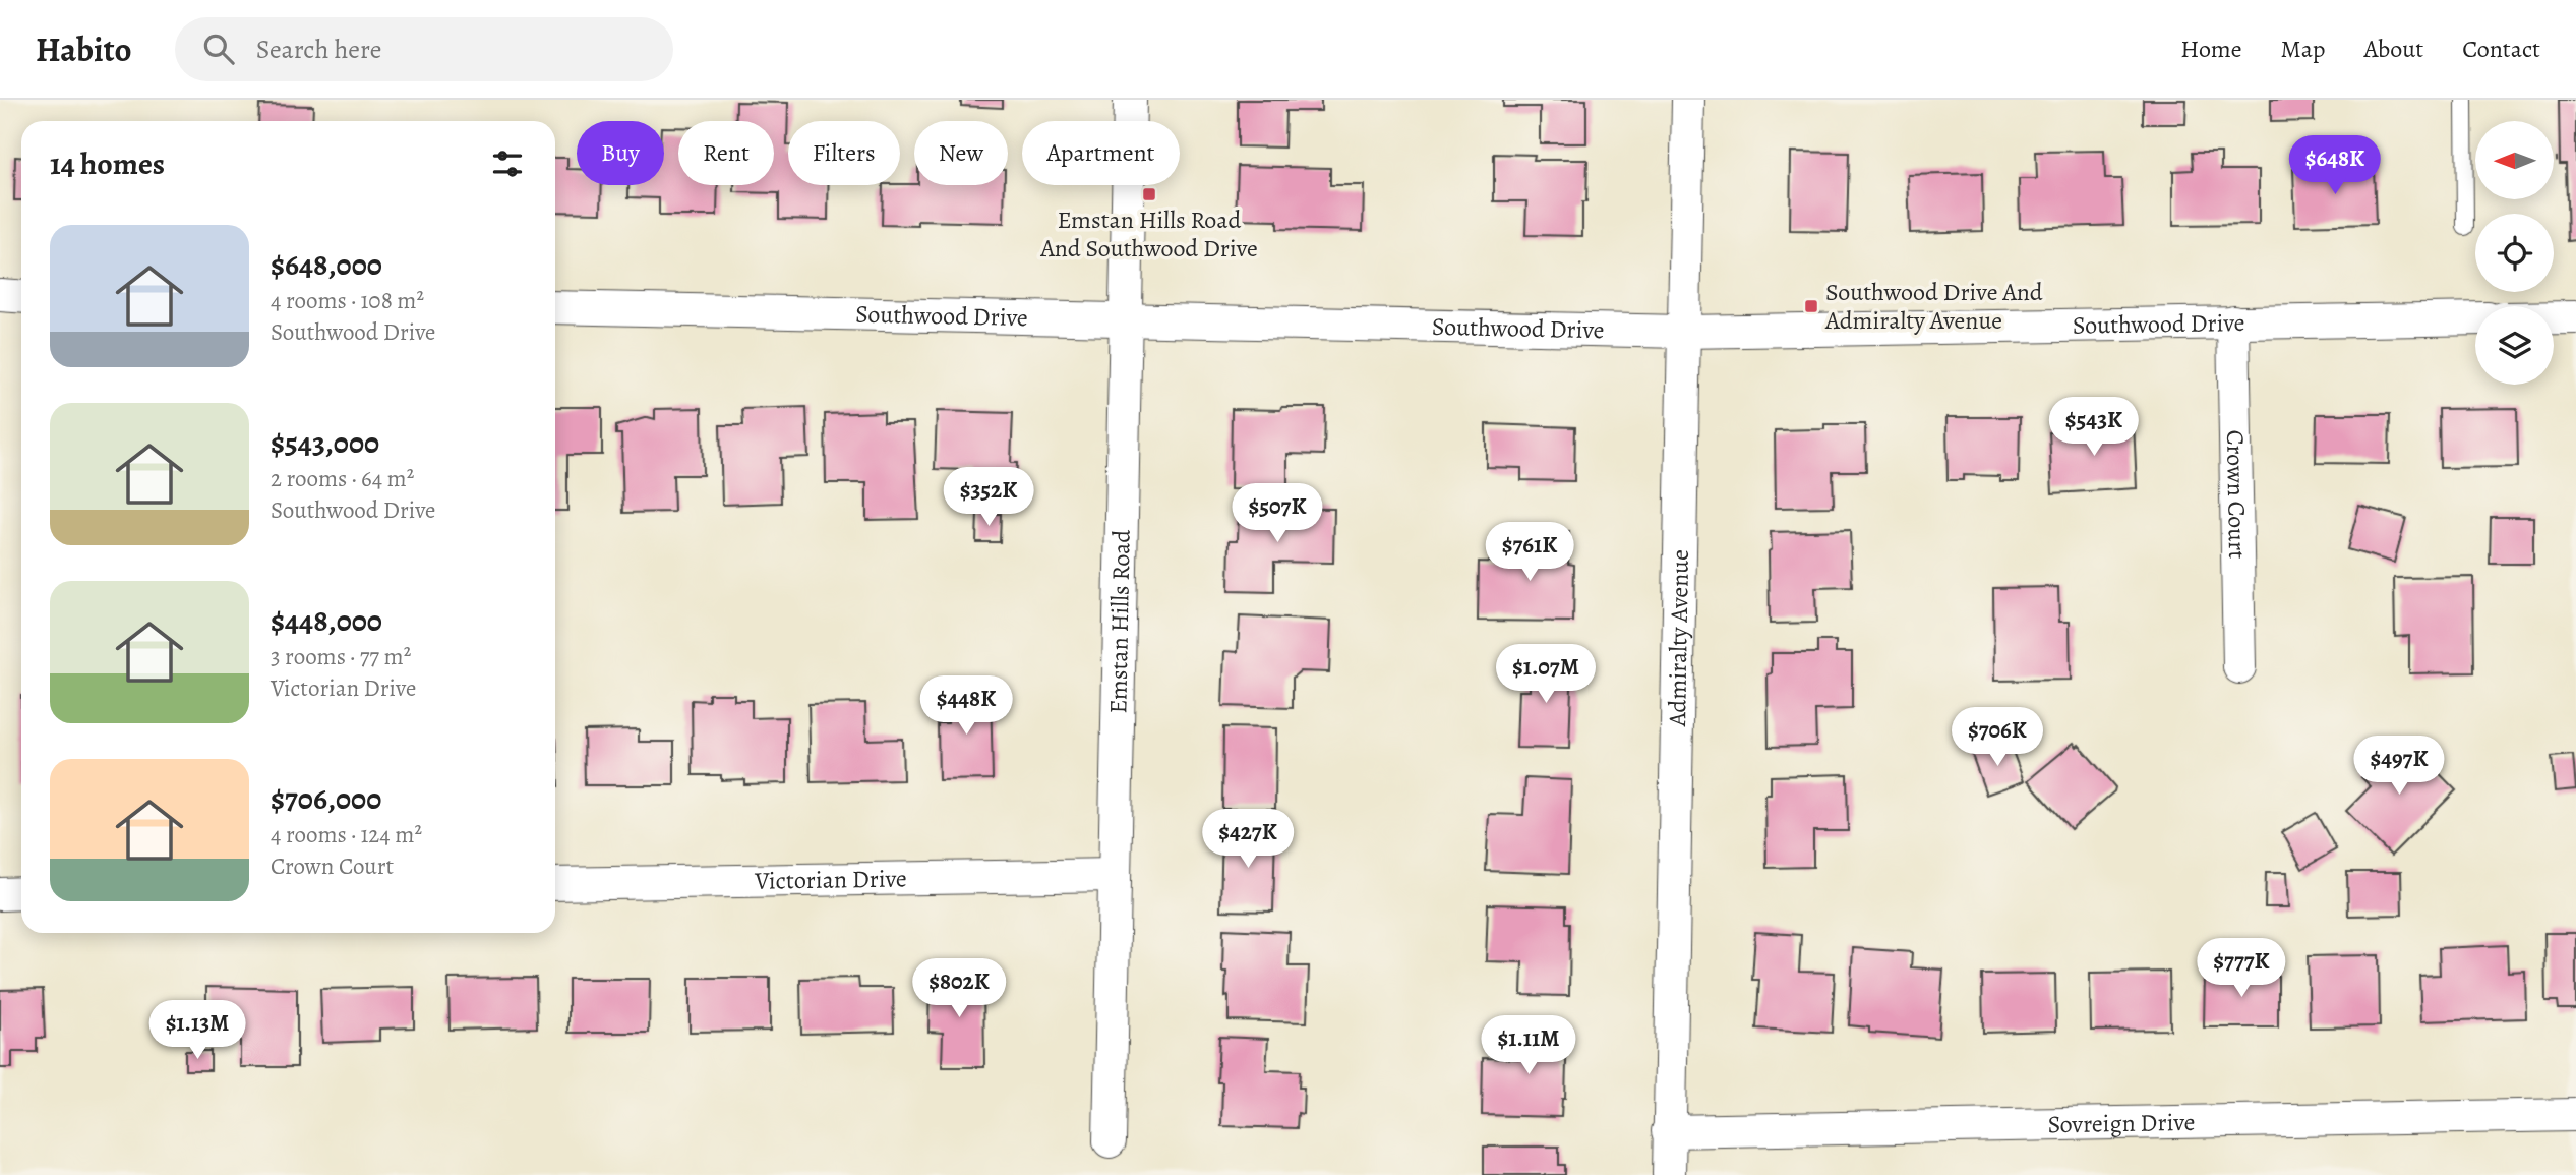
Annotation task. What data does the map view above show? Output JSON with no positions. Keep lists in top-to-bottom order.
{
  "streets": {
    "street": [
      "Southwood Drive",
      "Crown Court",
      "Emstan Hills Road",
      "Admiralty Avenue",
      "Victorian Drive",
      "Sovreign Drive"
    ]
  },
  "crossings": [
    ["Southwood Drive", "Crown Court"],
    ["Southwood Drive", "Emstan Hills Road"],
    ["Southwood Drive", "Admiralty Avenue"],
    ["Emstan Hills Road", "Victorian Drive"],
    ["Admiralty Avenue", "Sovreign Drive"]
  ],
  "places": {
    "transit": ["Emstan Hills Road And Southwood Drive", "Southwood Drive And Admiralty Avenue"]
  },
  "north": "left",
  "page": {
    "header": "Habito",
    "search": "Search here",
    "nav": [
      "Home",
      "Map",
      "About",
      "Contact"
    ],
    "chip": [
      "Buy",
      "Rent",
      "Filters",
      "New",
      "Apartment"
    ],
    "heading": "14 homes",
    "price": [
      "$648K",
      "$543K",
      "$352K",
      "$507K",
      "$761K",
      "$1.07M",
      "$448K",
      "$706K",
      "$497K",
      "$427K",
      "$777K",
      "$802K",
      "$1.13M",
      "$1.11M"
    ],
    "list": [
      {
        "name": "$648,000",
        "note": "4 rooms · 108 m² · Southwood Drive"
      },
      {
        "name": "$543,000",
        "note": "2 rooms · 64 m² · Southwood Drive"
      },
      {
        "name": "$448,000",
        "note": "3 rooms · 77 m² · Victorian Drive"
      },
      {
        "name": "$706,000",
        "note": "4 rooms · 124 m² · Crown Court"
      }
    ]
  }
}
